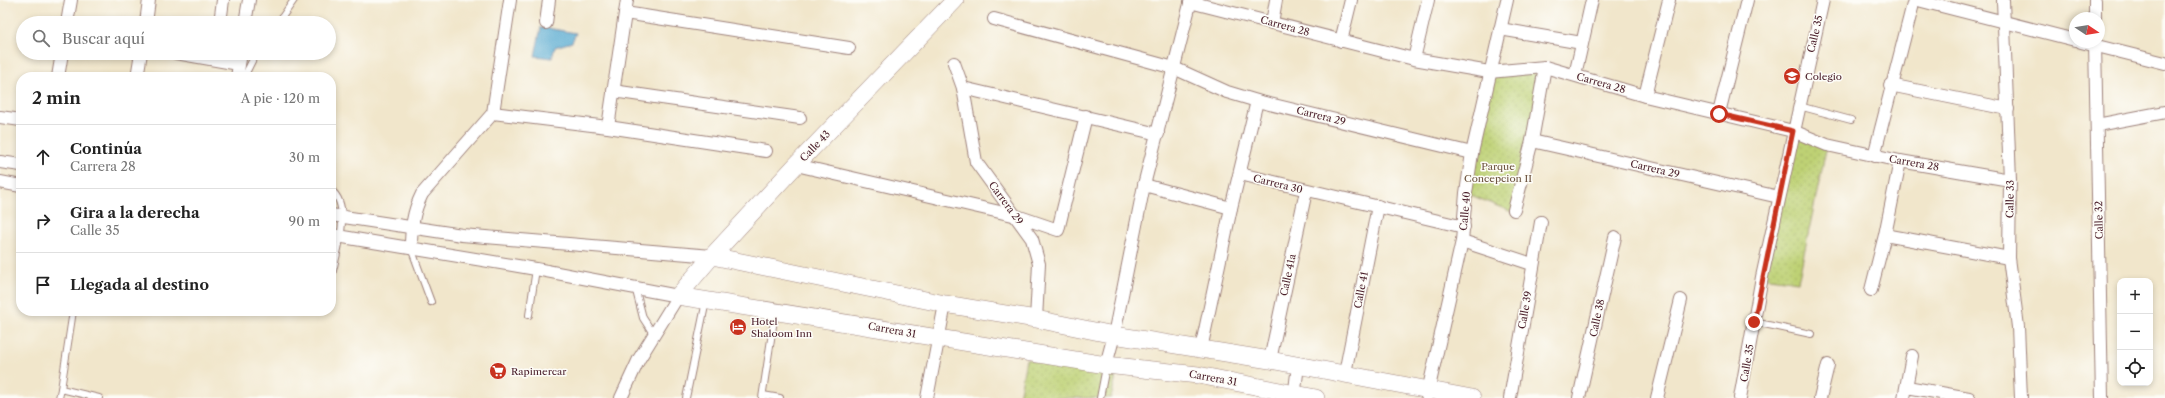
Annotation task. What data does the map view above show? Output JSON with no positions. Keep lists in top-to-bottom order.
{
  "streets": {
    "street": [
      "Carrera 28",
      "Calle 35",
      "Carrera 29",
      "Calle 43",
      "Carrera 30",
      "Calle 33",
      "Calle 40",
      "Calle 32",
      "Calle 41a",
      "Calle 41",
      "Calle 39",
      "Calle 38",
      "Carrera 31"
    ]
  },
  "crossings": [
    ["Carrera 28", "Calle 35"],
    ["Carrera 28", "Carrera 29"],
    ["Carrera 28", "Calle 33"],
    ["Carrera 28", "Calle 40"],
    ["Calle 35", "Carrera 29"],
    ["Carrera 29", "Calle 40"],
    ["Calle 43", "Carrera 31"],
    ["Carrera 30", "Calle 40"],
    ["Carrera 30", "Calle 41a"],
    ["Carrera 30", "Calle 41"]
  ],
  "parks": ["Parque Concepcion II"],
  "places": {
    "school or university": ["Colegio"],
    "hotel": ["Hotel Shaloom Inn"],
    "supermarket": ["Rapimercar"]
  },
  "north": "right",
  "page": {
    "search": "Buscar aquí",
    "heading": ["2 min", "A pie · 120 m"],
    "list": [
      ["Continúa", "Carrera 28", "30 m"],
      ["Gira a la derecha", "Calle 35", "90 m"],
      "Llegada al destino"
    ],
    "map_buttons": ["+", "−"]
  }
}
